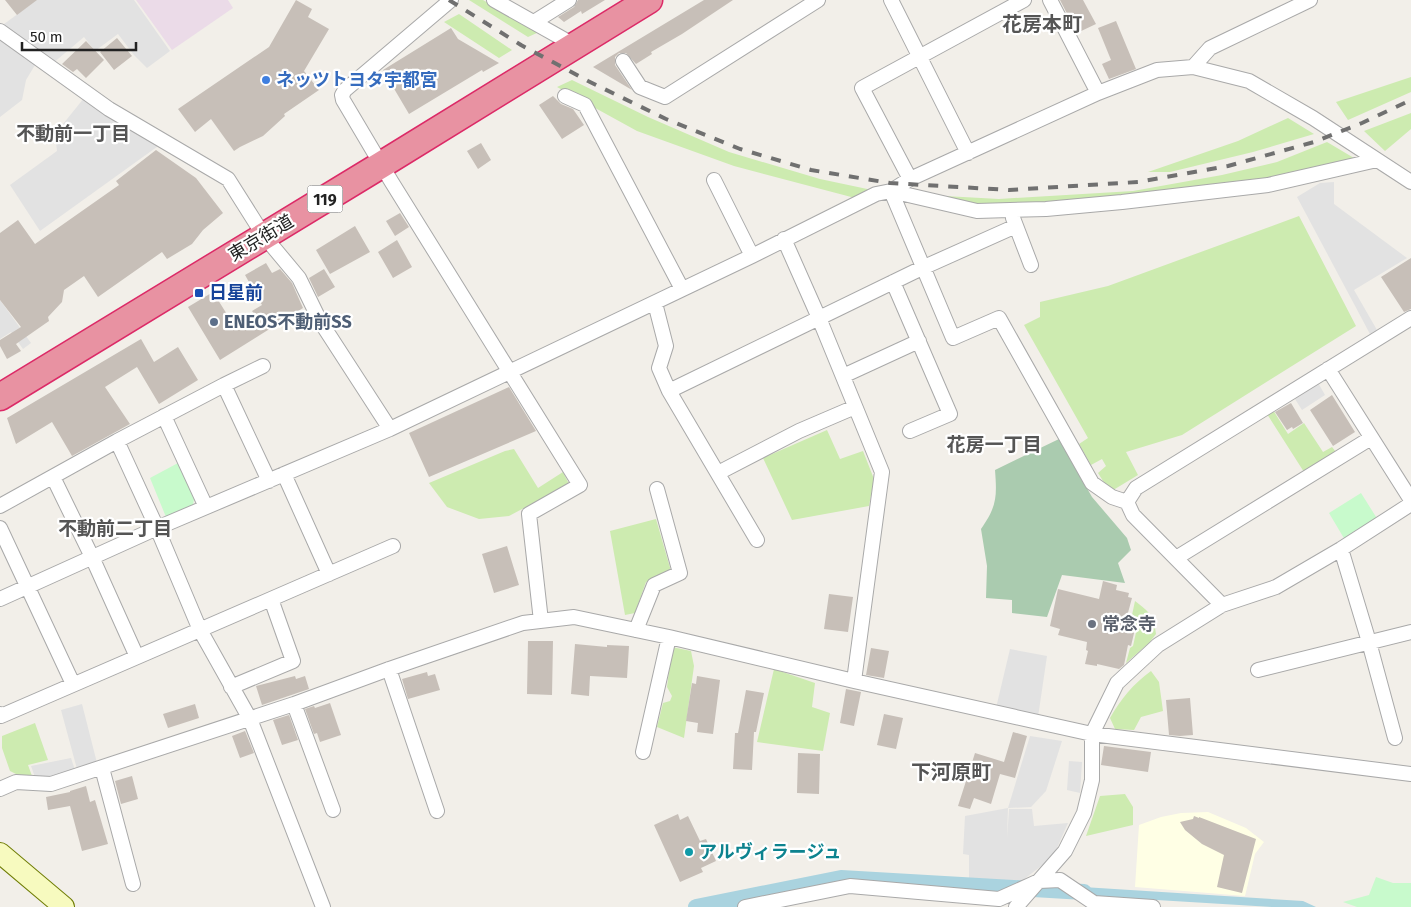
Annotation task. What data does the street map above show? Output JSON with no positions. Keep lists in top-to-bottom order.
{
  "streets": {
    "highway": ["119", "東京街道"]
  },
  "districts": [
    "花房本町",
    "不動前一丁目",
    "花房一丁目",
    "不動前二丁目",
    "下河原町"
  ],
  "places": {
    "other": [
      "ネッツトヨタ宇都宮",
      "ENEOS不動前SS",
      "常念寺",
      "アルヴィラージュ"
    ],
    "transit": ["日星前"]
  },
  "scale_bar": "50 m"
}
